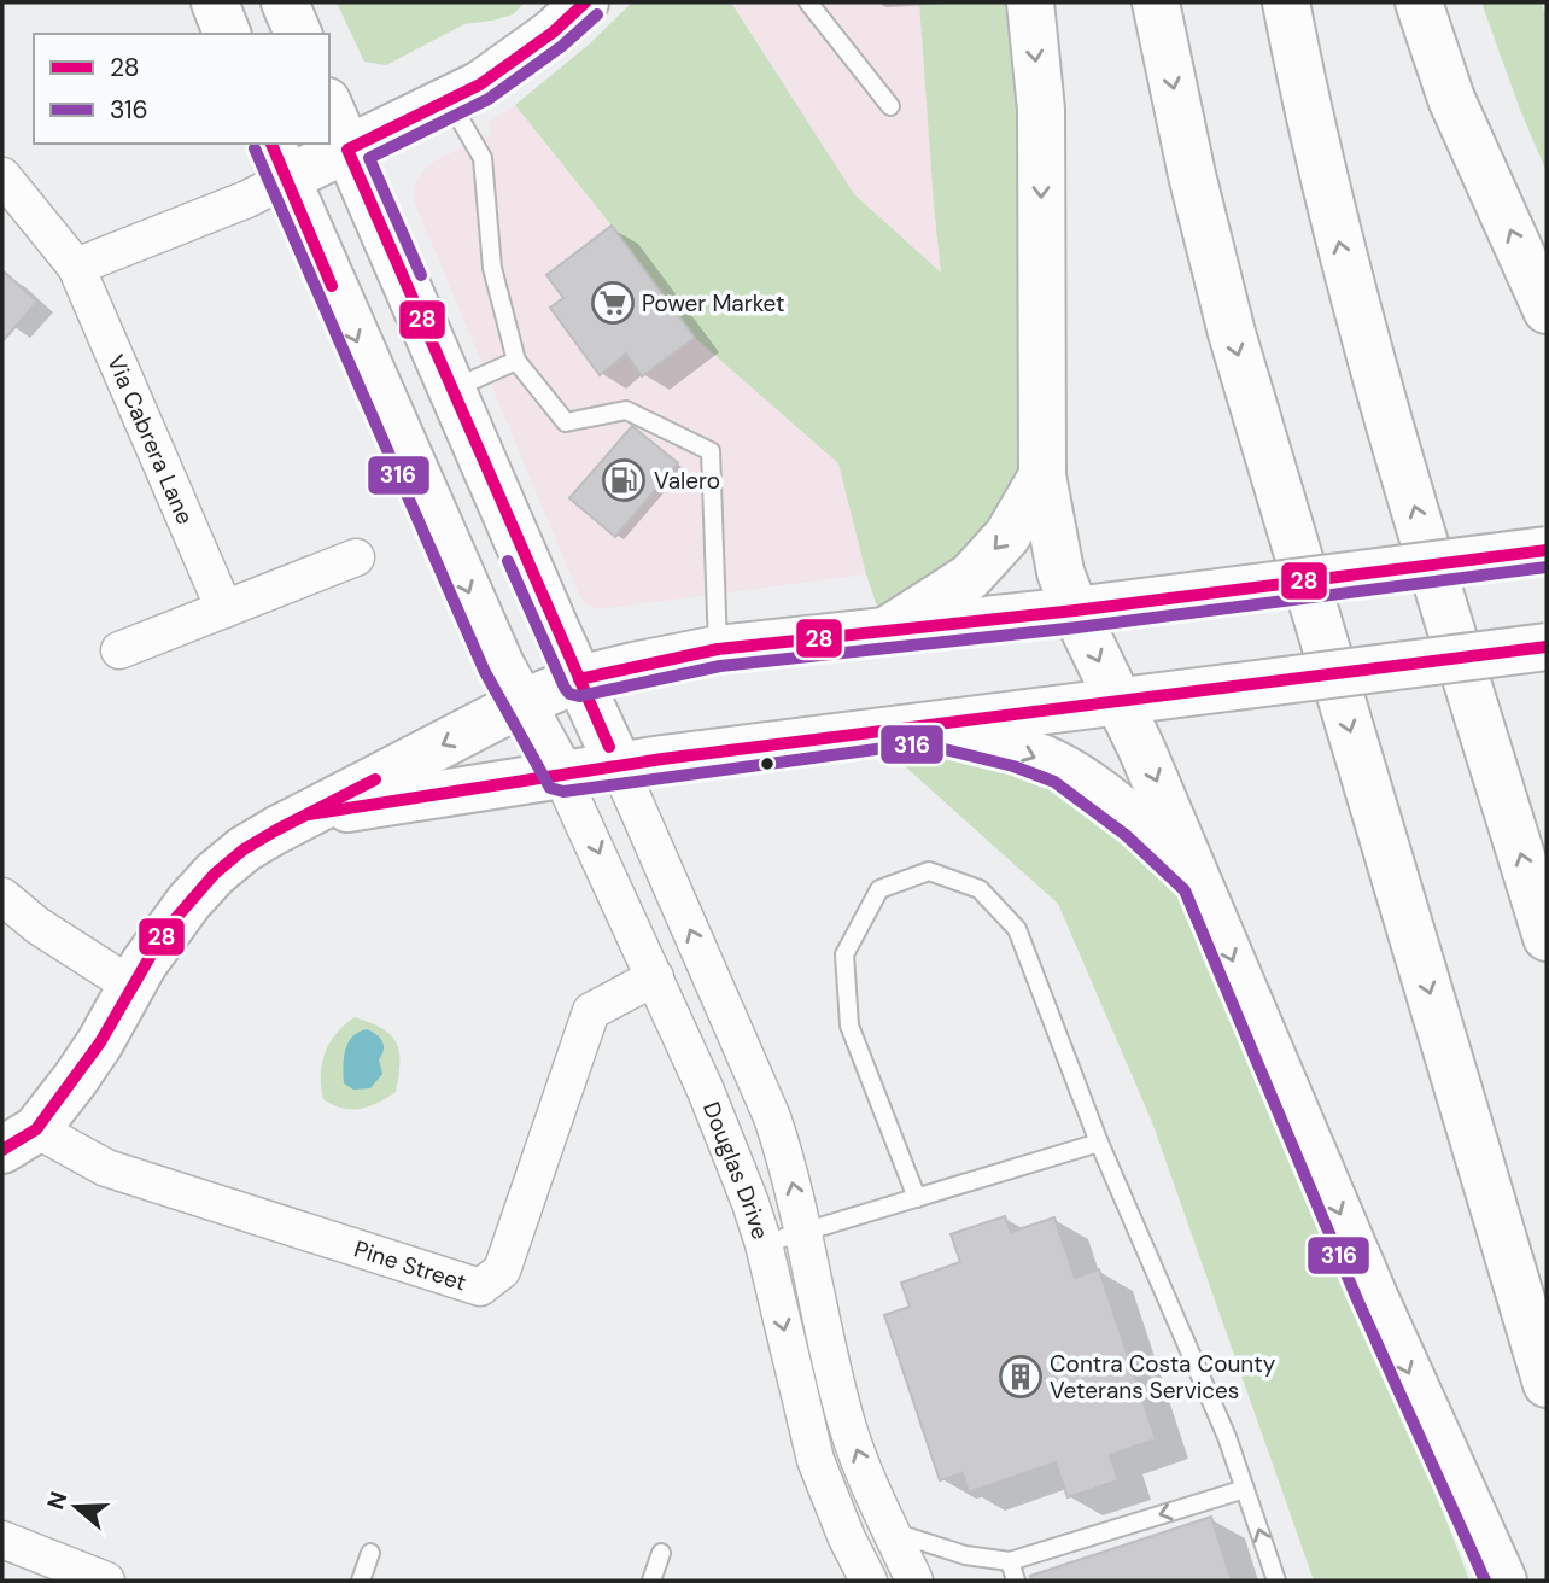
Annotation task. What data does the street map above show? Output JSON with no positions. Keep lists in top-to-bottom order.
{
  "streets": {
    "main road": ["Pine Street"],
    "street": ["Via Cabrera Lane", "Douglas Drive"]
  },
  "crossings": [
    ["Douglas Drive", "Pine Street"]
  ],
  "places": {
    "supermarket": ["Power Market"],
    "fuel station": ["Valero"],
    "building": ["Contra Costa County Veterans Services"]
  },
  "lines": ["transit line 28", "transit line 316"],
  "legend": ["28", "316"],
  "north": "left"
}
